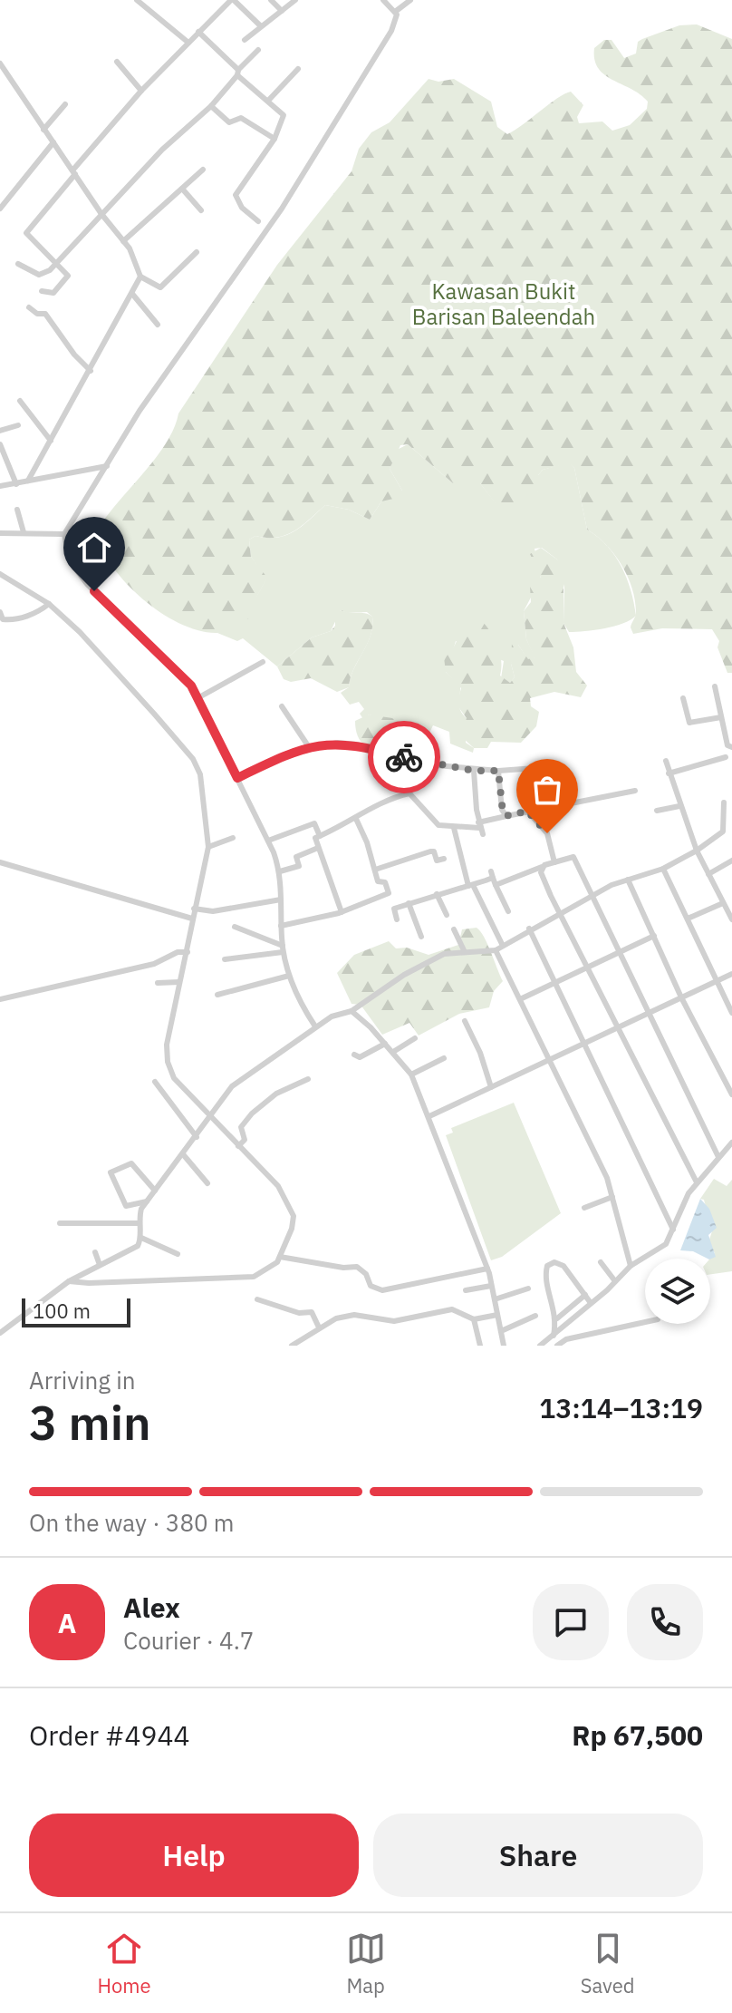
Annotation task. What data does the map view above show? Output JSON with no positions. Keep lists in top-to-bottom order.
{
  "parks": ["Kawasan Bukit Barisan Baleendah"],
  "scale_bar": "100 m",
  "page": {
    "scale": "100 m",
    "heading": ["3 min", "Arriving in", "13:14–13:19"],
    "panel": [
      "Alex",
      "Courier · 4.7",
      "Order #4944",
      "Rp 67,500"
    ],
    "bar": "On the way · 380 m",
    "round": "A",
    "buttons": ["Help", "Share"],
    "tabs": ["Home", "Map", "Saved"]
  }
}
